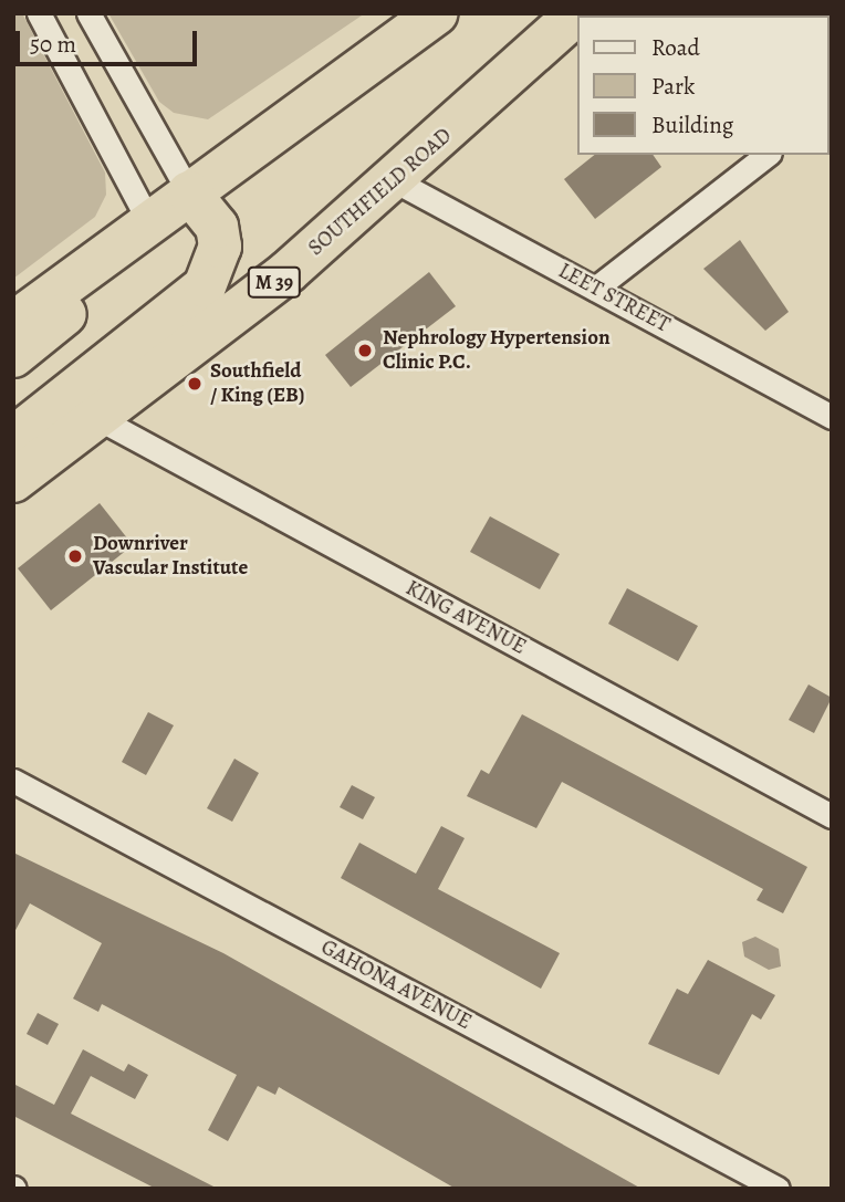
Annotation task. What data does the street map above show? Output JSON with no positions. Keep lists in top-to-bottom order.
{
  "streets": {
    "highway": ["SOUTHFIELD ROAD", "M 39"],
    "street": ["LEET STREET", "KING AVENUE", "GAHONA AVENUE"]
  },
  "crossings": [
    ["SOUTHFIELD ROAD", "LEET STREET"],
    ["SOUTHFIELD ROAD", "KING AVENUE"]
  ],
  "places": ["Nephrology Hypertension Clinic P.C.", "Southfield / King (EB)", "Downriver Vascular Institute"],
  "legend": ["Road", "Park", "Building"],
  "scale_bar": "50 m"
}
